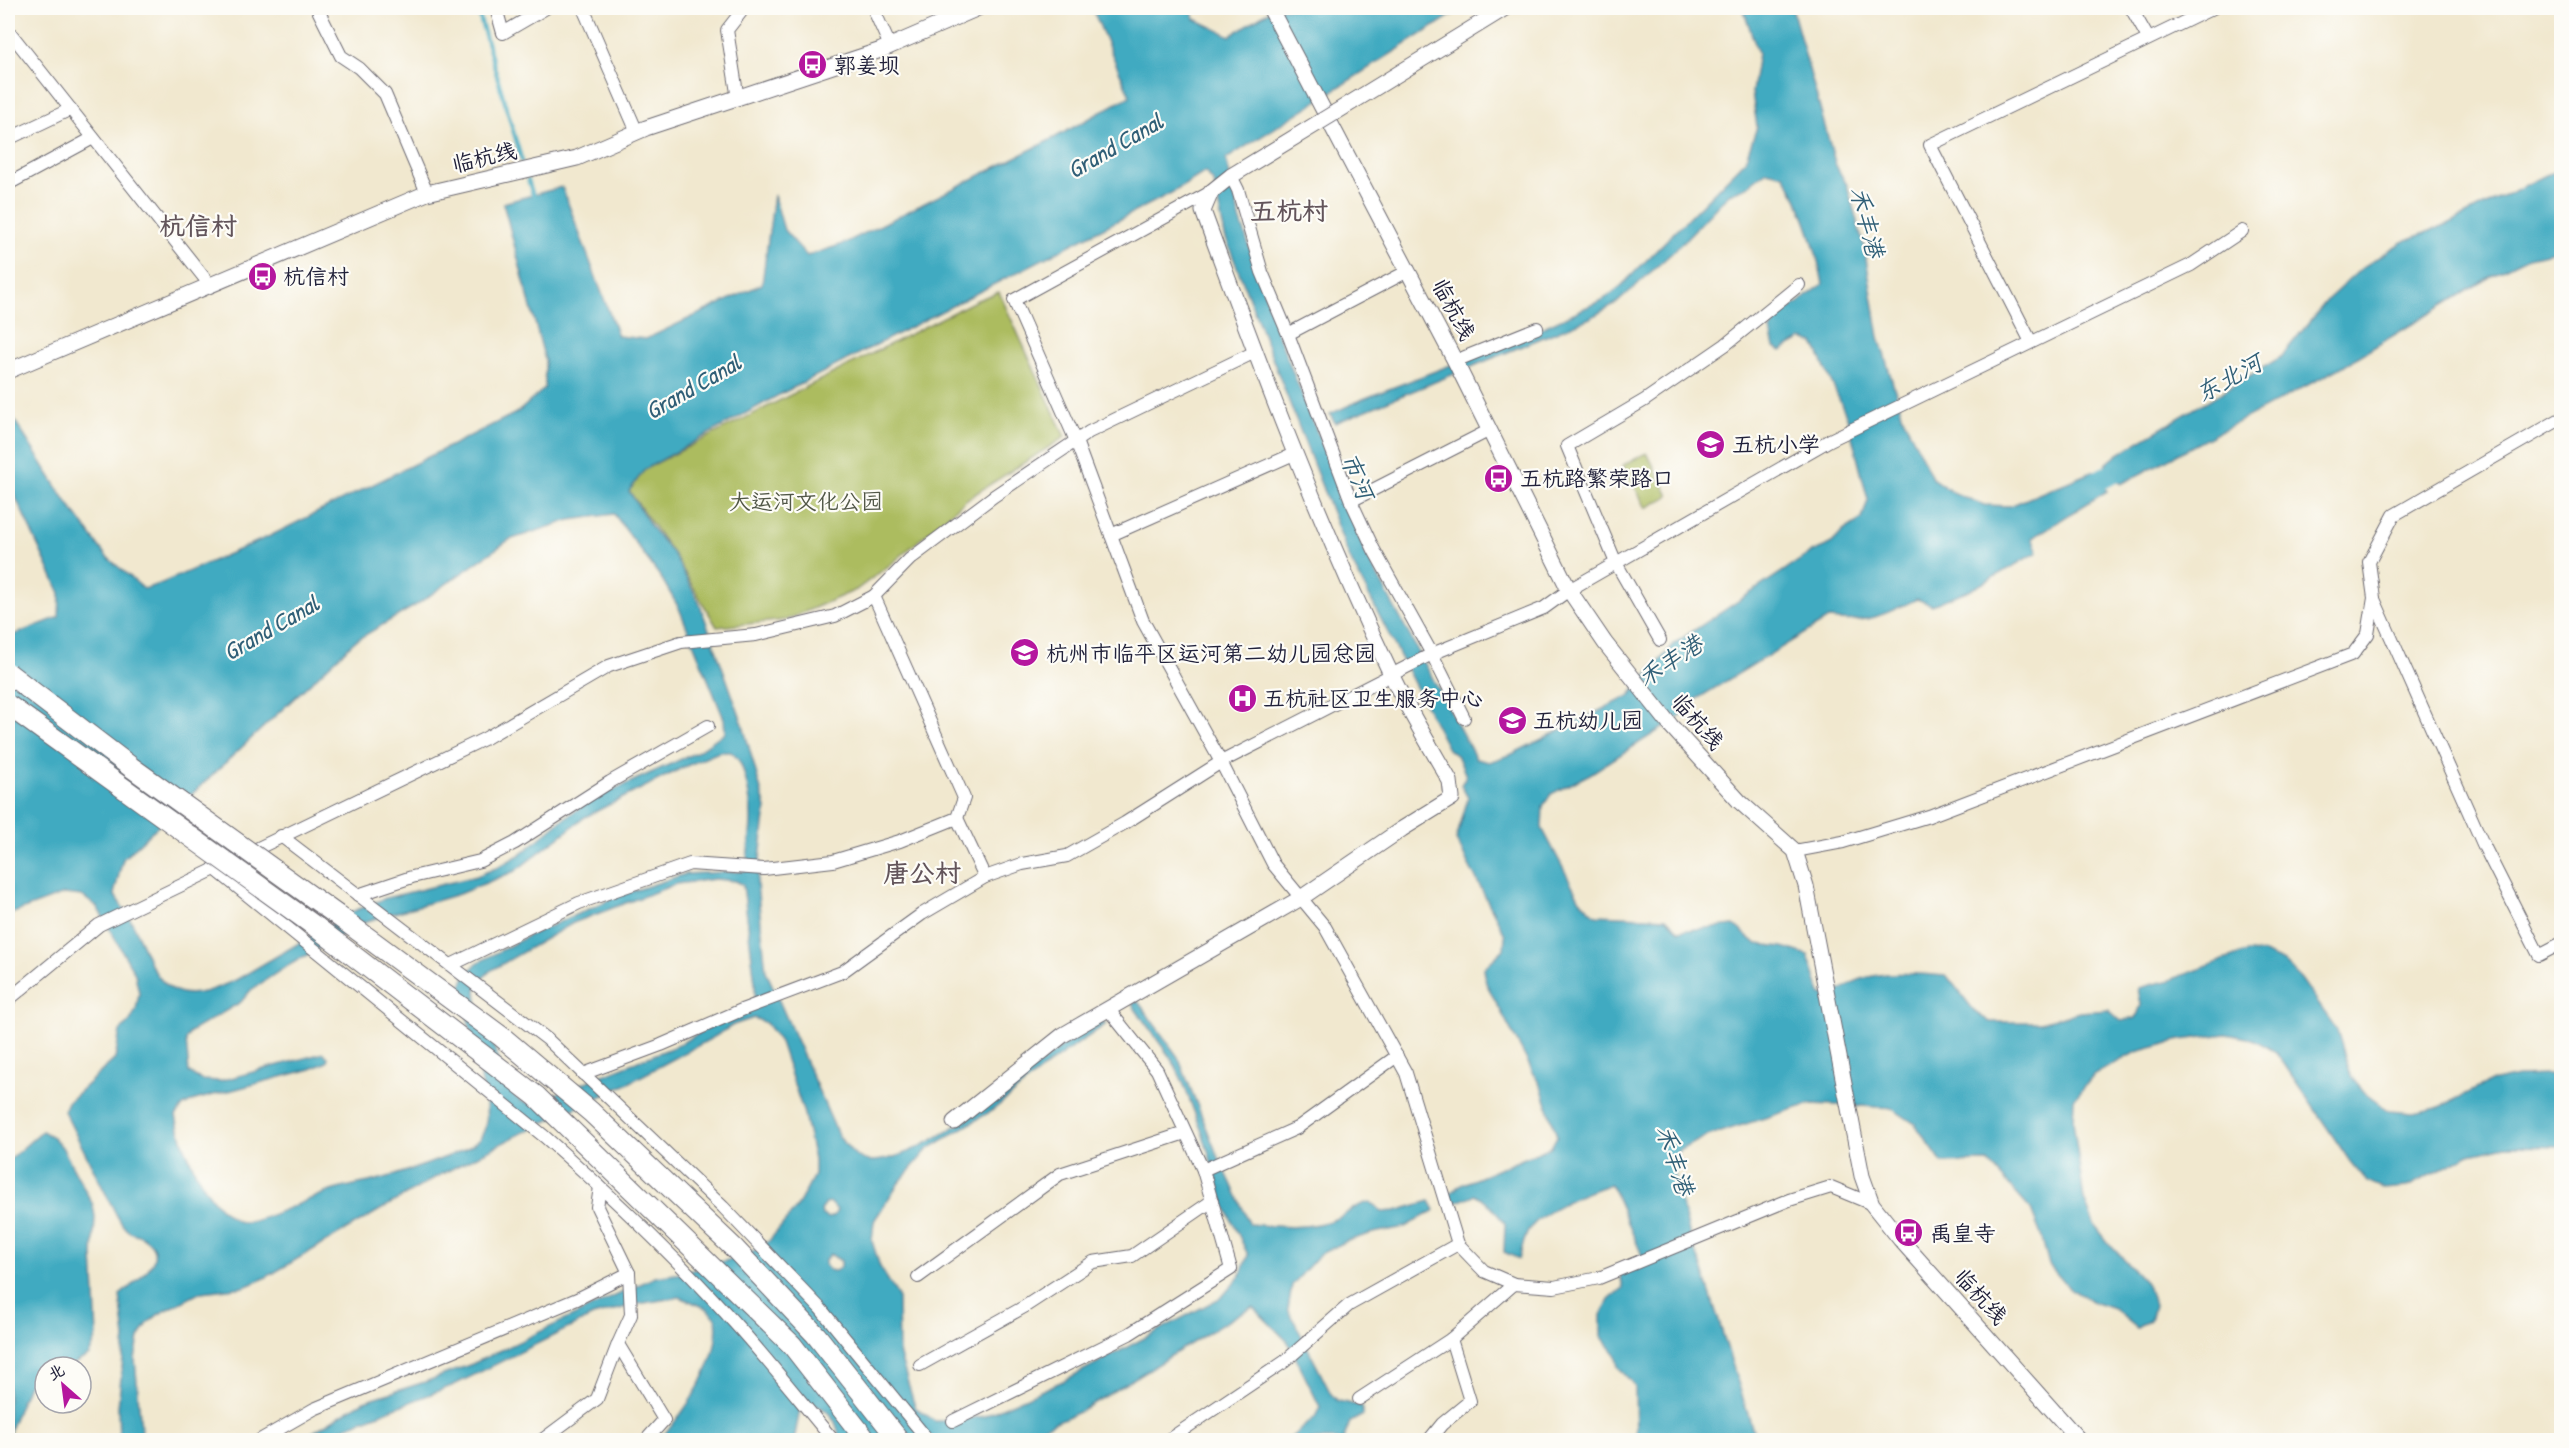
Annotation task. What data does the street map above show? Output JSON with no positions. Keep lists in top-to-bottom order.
{
  "streets": {
    "street": ["临杭线"]
  },
  "districts": ["五杭村", "杭信村", "唐公村"],
  "water": [
    "Grand Canal",
    "禾丰港",
    "东北河",
    "市河"
  ],
  "parks": ["大运河文化公园"],
  "places": {
    "bus stop": [
      "郭姜坝",
      "杭信村",
      "五杭路繁荣路口",
      "禹皇寺"
    ],
    "school or university": ["五杭小学", "杭州市临平区运河第二幼儿园总园", "五杭幼儿园"],
    "hospital": ["五杭社区卫生服务中心"]
  },
  "north": "top left"
}
